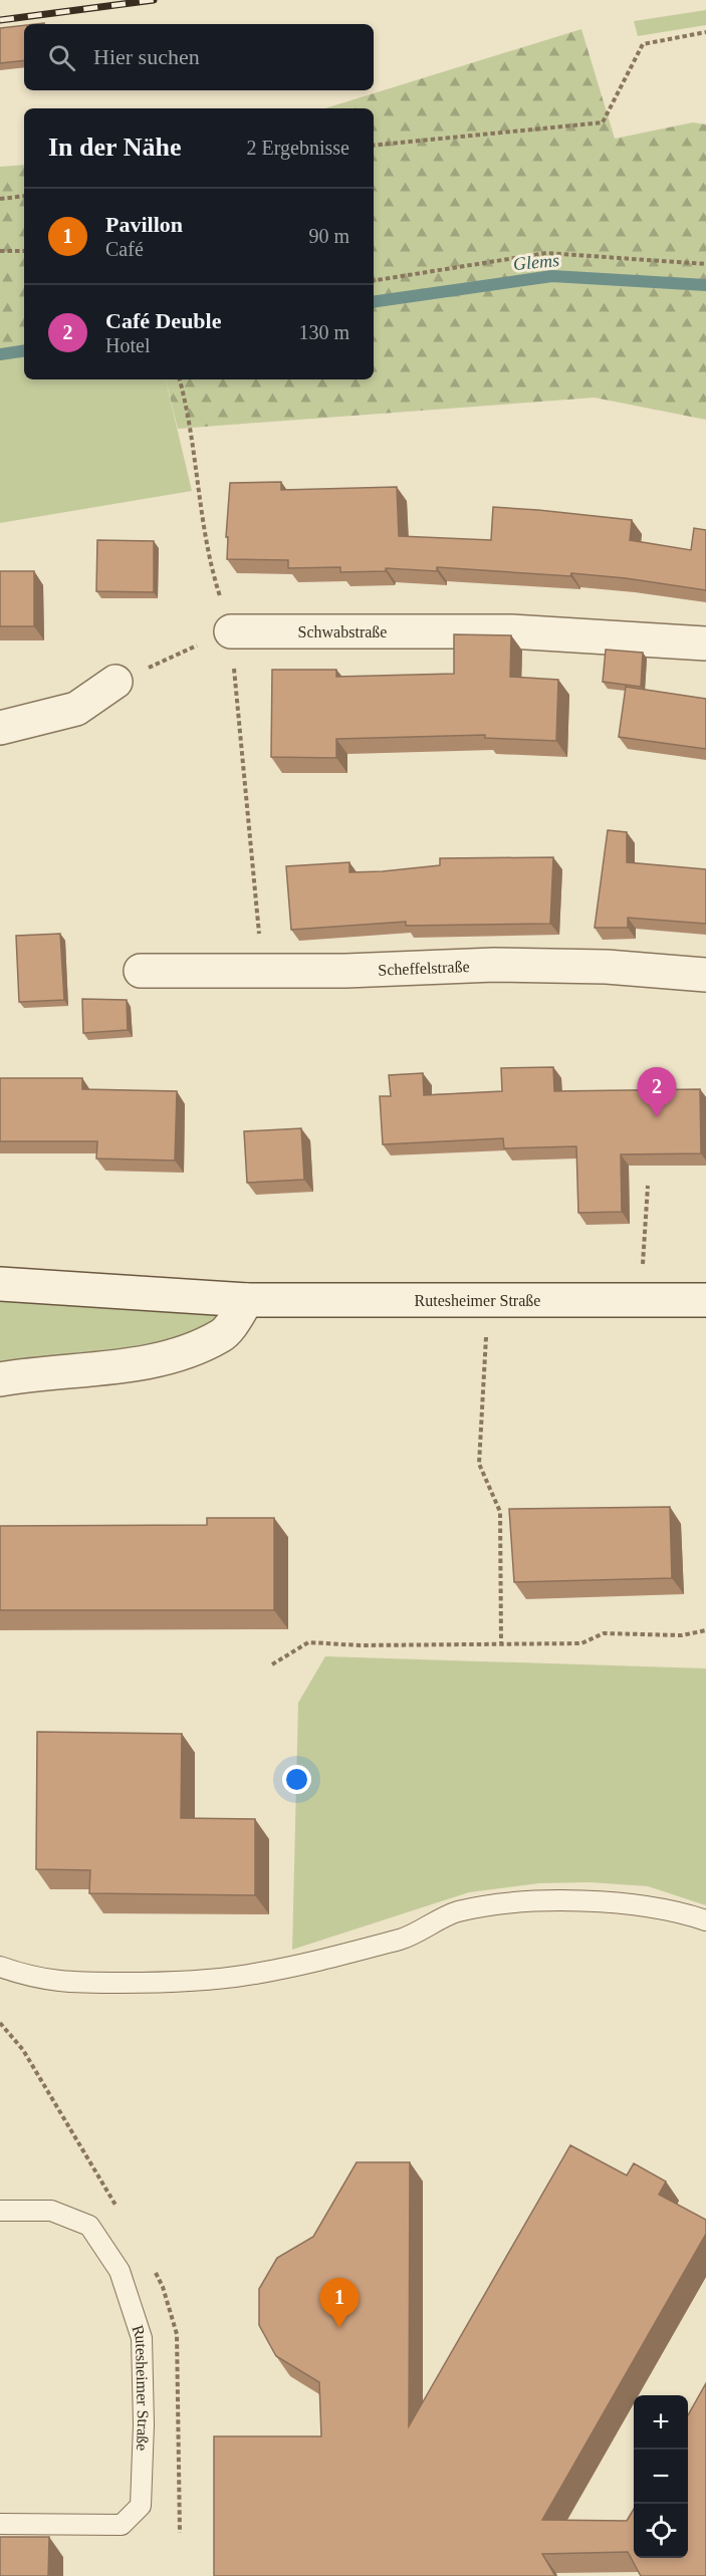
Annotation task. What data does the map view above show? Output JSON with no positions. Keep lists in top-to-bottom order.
{
  "streets": {
    "street": ["Schwabstraße", "Scheffelstraße", "Rutesheimer Straße"]
  },
  "water": ["Glems"],
  "page": {
    "search": "Hier suchen",
    "heading": ["In der Nähe", "2 Ergebnisse"],
    "list": [
      {
        "mark": "1",
        "name": "Pavillon",
        "note": "Café",
        "value": "90 m"
      },
      {
        "mark": "2",
        "name": "Café Deuble",
        "note": "Hotel",
        "value": "130 m"
      }
    ],
    "pins": ["2", "1"],
    "map_buttons": ["+", "−"]
  }
}
